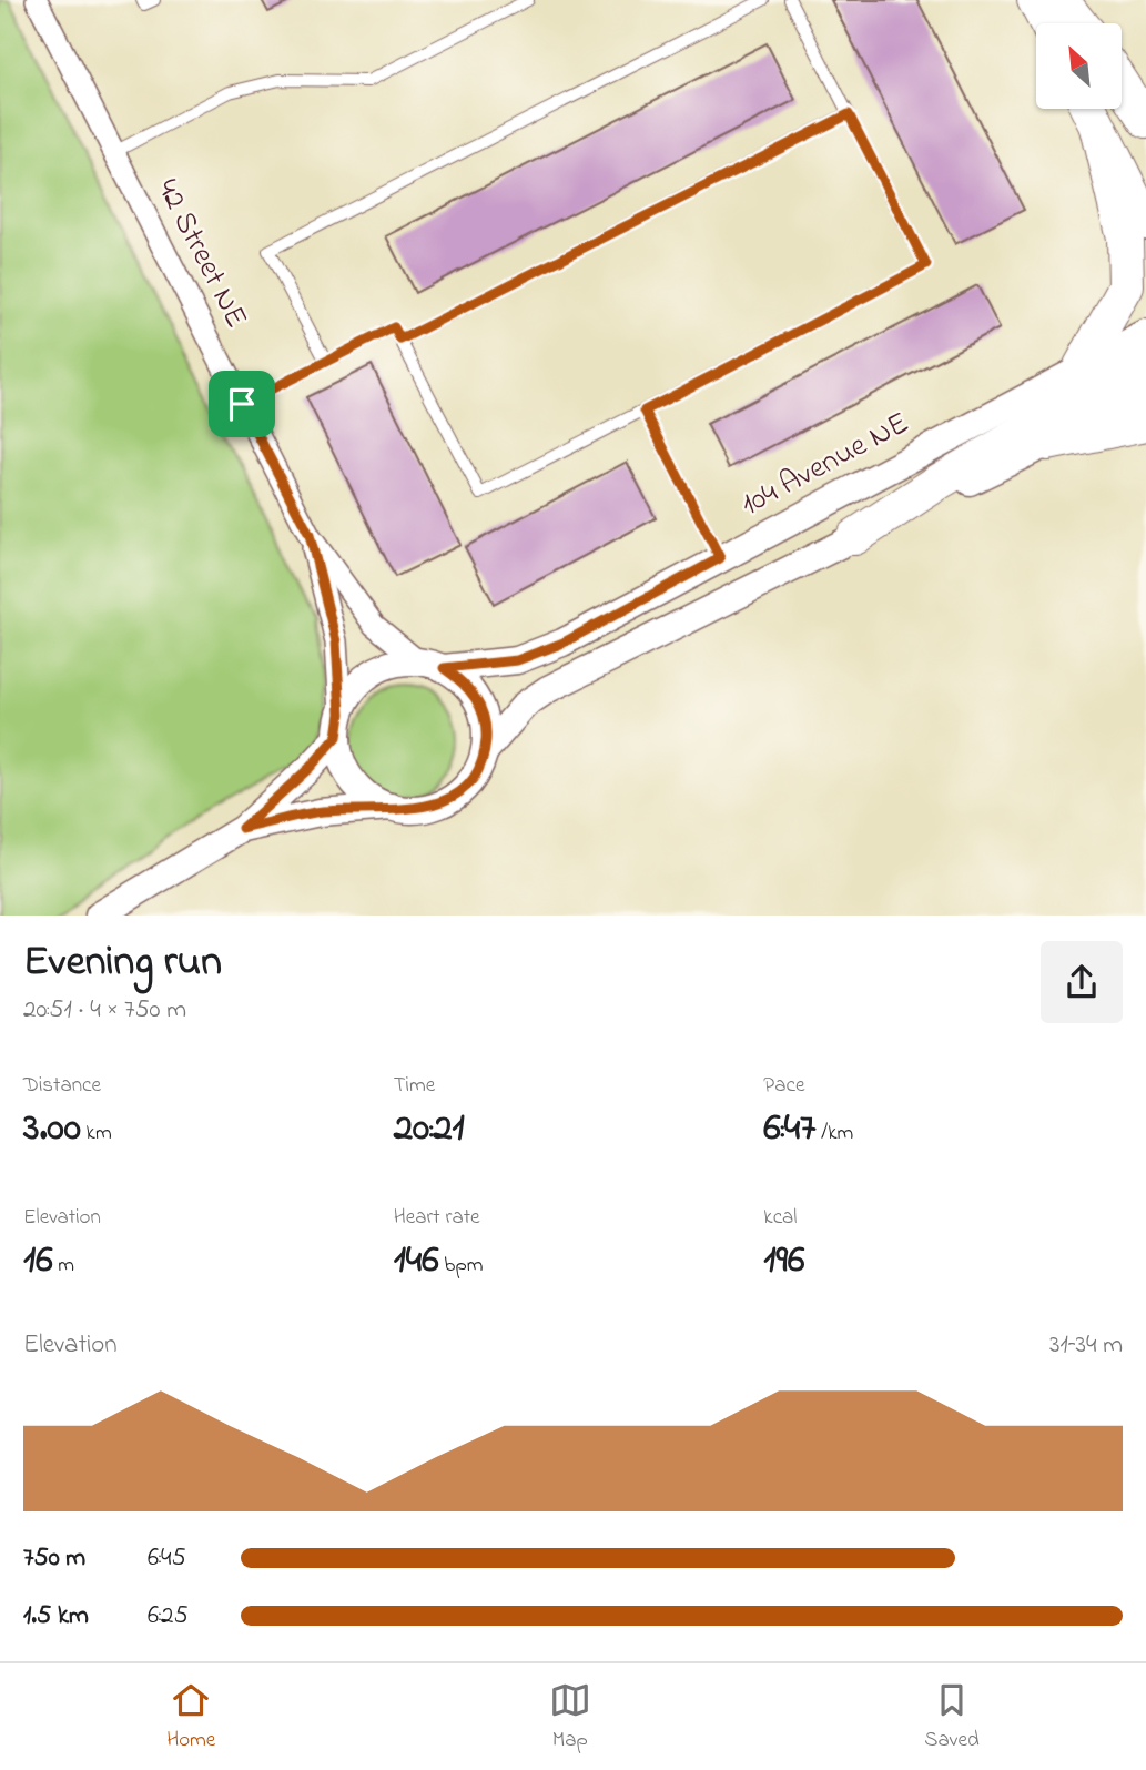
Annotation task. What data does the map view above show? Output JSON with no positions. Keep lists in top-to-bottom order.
{
  "streets": {
    "street": ["42 Street NE", "104 Avenue NE"]
  },
  "crossings": [
    ["42 Street NE", "104 Avenue NE"]
  ],
  "north": "top left",
  "page": {
    "heading": ["Evening run", "20:51 · 4 × 750 m"],
    "stats": [
      ["Distance", "3.00 km"],
      ["Time", "20:21"],
      ["Pace", "6:47 /km"],
      ["Elevation", "16 m"],
      ["Heart rate", "146 bpm"],
      ["kcal", "196"]
    ],
    "chart": ["Elevation", "31–34 m"],
    "list": [
      {
        "name": "750 m",
        "note": "6:45"
      },
      {
        "name": "1.5 km",
        "note": "6:25"
      }
    ],
    "tabs": ["Home", "Map", "Saved"]
  }
}
